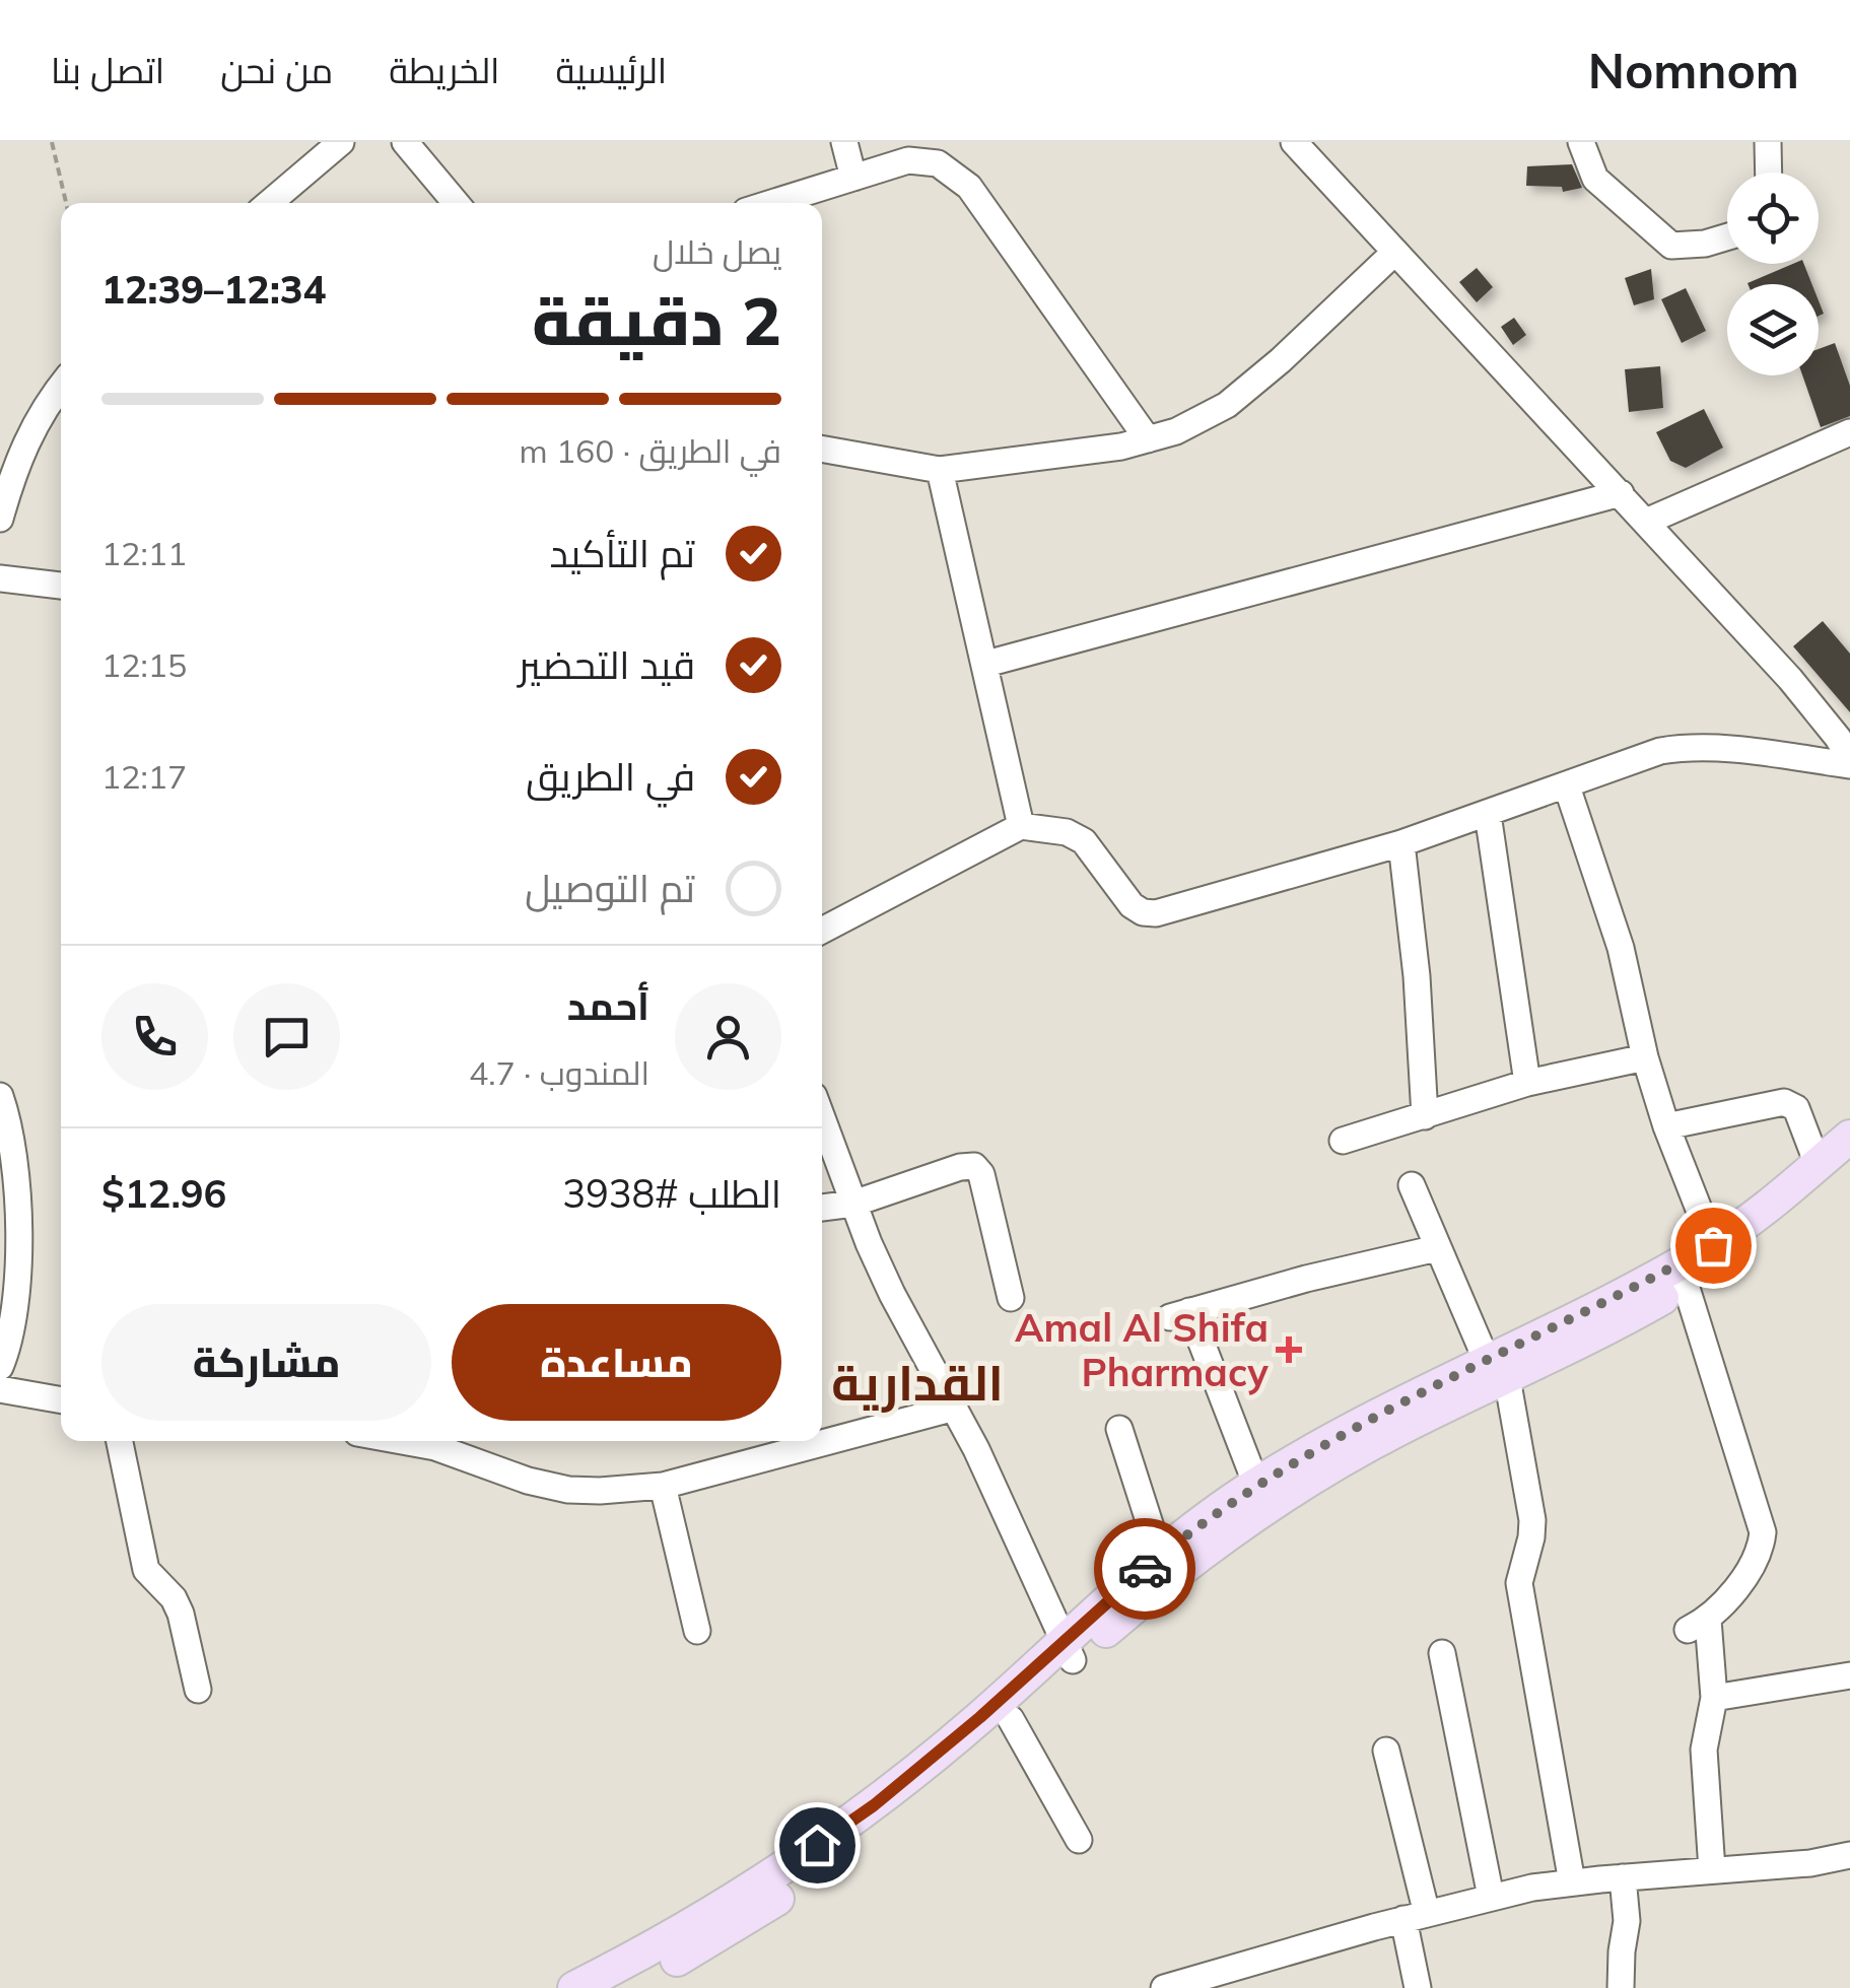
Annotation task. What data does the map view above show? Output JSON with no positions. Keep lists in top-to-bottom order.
{
  "districts": ["القدارية"],
  "places": {
    "health": ["Amal Al Shifa Pharmacy"]
  },
  "page": {
    "header": "Nomnom",
    "nav": [
      "الرئيسية",
      "الخريطة",
      "من نحن",
      "اتصل بنا"
    ],
    "heading": ["2 دقيقة", "يصل خلال", "12:34–12:39"],
    "panel": [
      "أحمد",
      "المندوب · 4.7",
      "الطلب #3938",
      "$12.96"
    ],
    "bar": "في الطريق · 160 m",
    "list": [
      ["تم التأكيد", "12:11"],
      ["قيد التحضير", "12:15"],
      ["في الطريق", "12:17"],
      "تم التوصيل"
    ],
    "buttons": ["مساعدة", "مشاركة"]
  }
}
